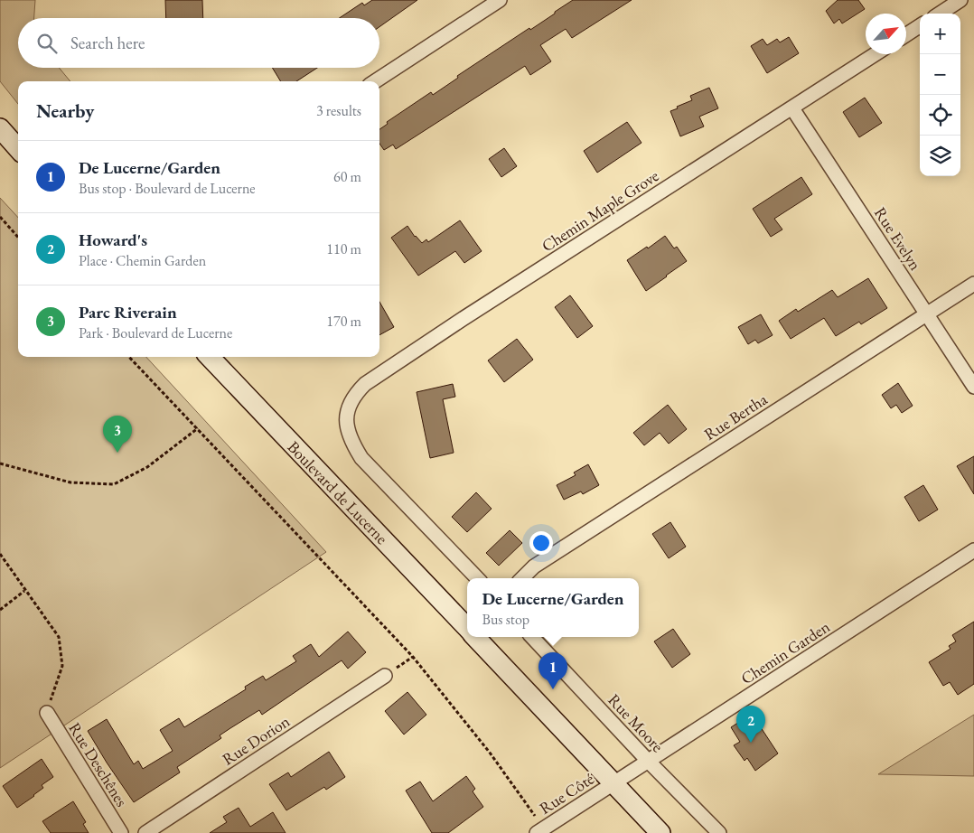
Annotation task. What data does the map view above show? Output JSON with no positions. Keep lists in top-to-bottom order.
{
  "streets": {
    "main road": ["Boulevard de Lucerne"],
    "street": [
      "Chemin Maple Grove",
      "Rue Evelyn",
      "Rue Bertha",
      "Chemin Garden",
      "Rue Moore",
      "Rue Dorion",
      "Rue Deschênes",
      "Rue Côté"
    ]
  },
  "crossings": [
    ["Chemin Maple Grove", "Rue Evelyn"],
    ["Rue Evelyn", "Rue Bertha"],
    ["Boulevard de Lucerne", "Chemin Garden"],
    ["Boulevard de Lucerne", "Rue Côté"],
    ["Chemin Garden", "Rue Moore"],
    ["Chemin Garden", "Rue Côté"]
  ],
  "north": "top right",
  "page": {
    "map_buttons": ["+", "−"],
    "search": "Search here",
    "heading": ["Nearby", "3 results"],
    "list": [
      {
        "mark": "1",
        "name": "De Lucerne/Garden",
        "note": "Bus stop · Boulevard de Lucerne",
        "value": "60 m"
      },
      {
        "mark": "2",
        "name": "Howard's",
        "note": "Place · Chemin Garden",
        "value": "110 m"
      },
      {
        "mark": "3",
        "name": "Parc Riverain",
        "note": "Park · Boulevard de Lucerne",
        "value": "170 m"
      }
    ],
    "pins": ["3", "1", "2"],
    "popup": ["De Lucerne/Garden", "Bus stop"]
  }
}
